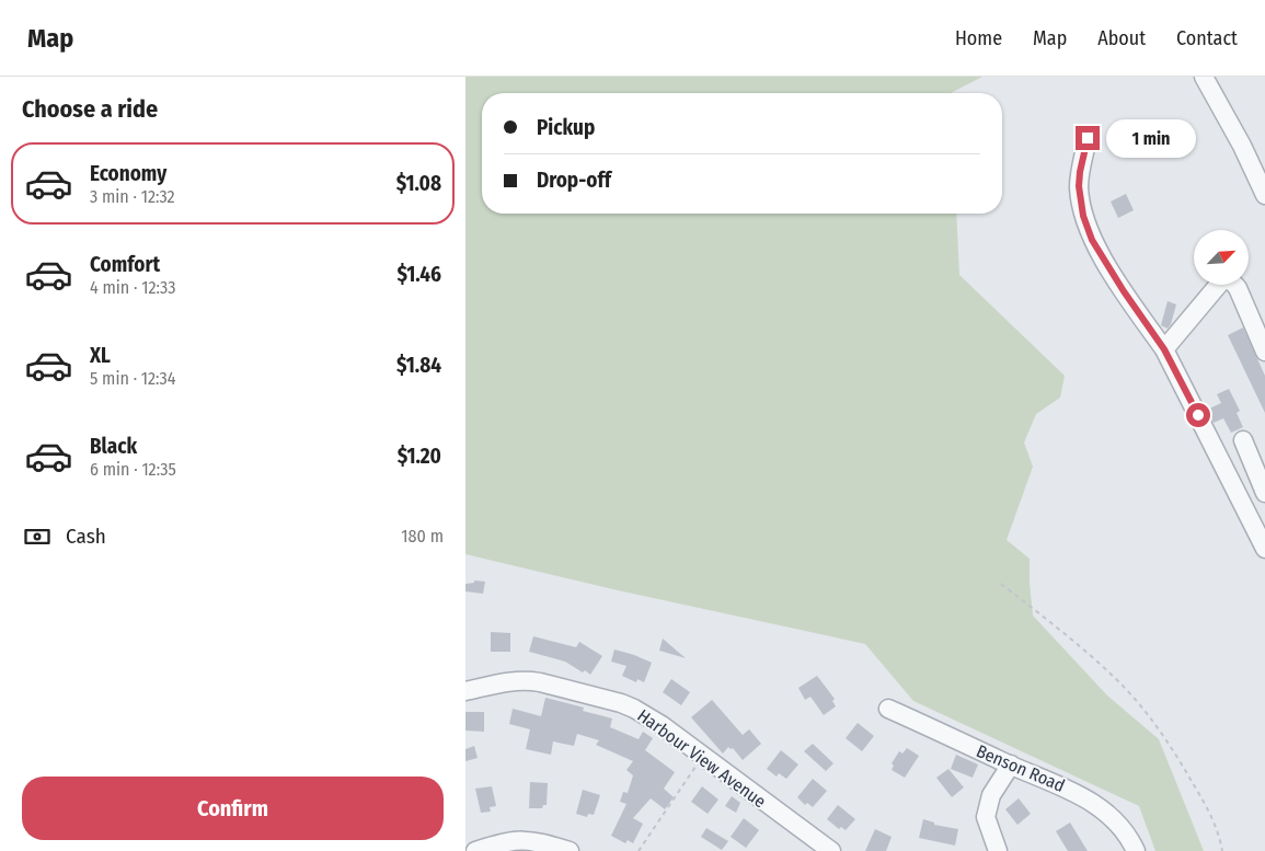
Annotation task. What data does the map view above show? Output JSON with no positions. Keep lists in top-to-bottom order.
{
  "streets": {
    "street": ["Harbour View Avenue", "Benson Road"]
  },
  "north": "top right",
  "page": {
    "header": "Map",
    "nav": [
      "Home",
      "Map",
      "About",
      "Contact"
    ],
    "heading": "Choose a ride",
    "banner": ["Pickup", "Drop-off"],
    "bubble": "1 min",
    "list": [
      {
        "name": "Economy",
        "note": "3 min · 12:32",
        "value": "$1.08"
      },
      {
        "name": "Comfort",
        "note": "4 min · 12:33",
        "value": "$1.46"
      },
      {
        "name": "XL",
        "note": "5 min · 12:34",
        "value": "$1.84"
      },
      {
        "name": "Black",
        "note": "6 min · 12:35",
        "value": "$1.20"
      }
    ],
    "pay": ["Cash", "180 m"],
    "buttons": "Confirm"
  }
}
